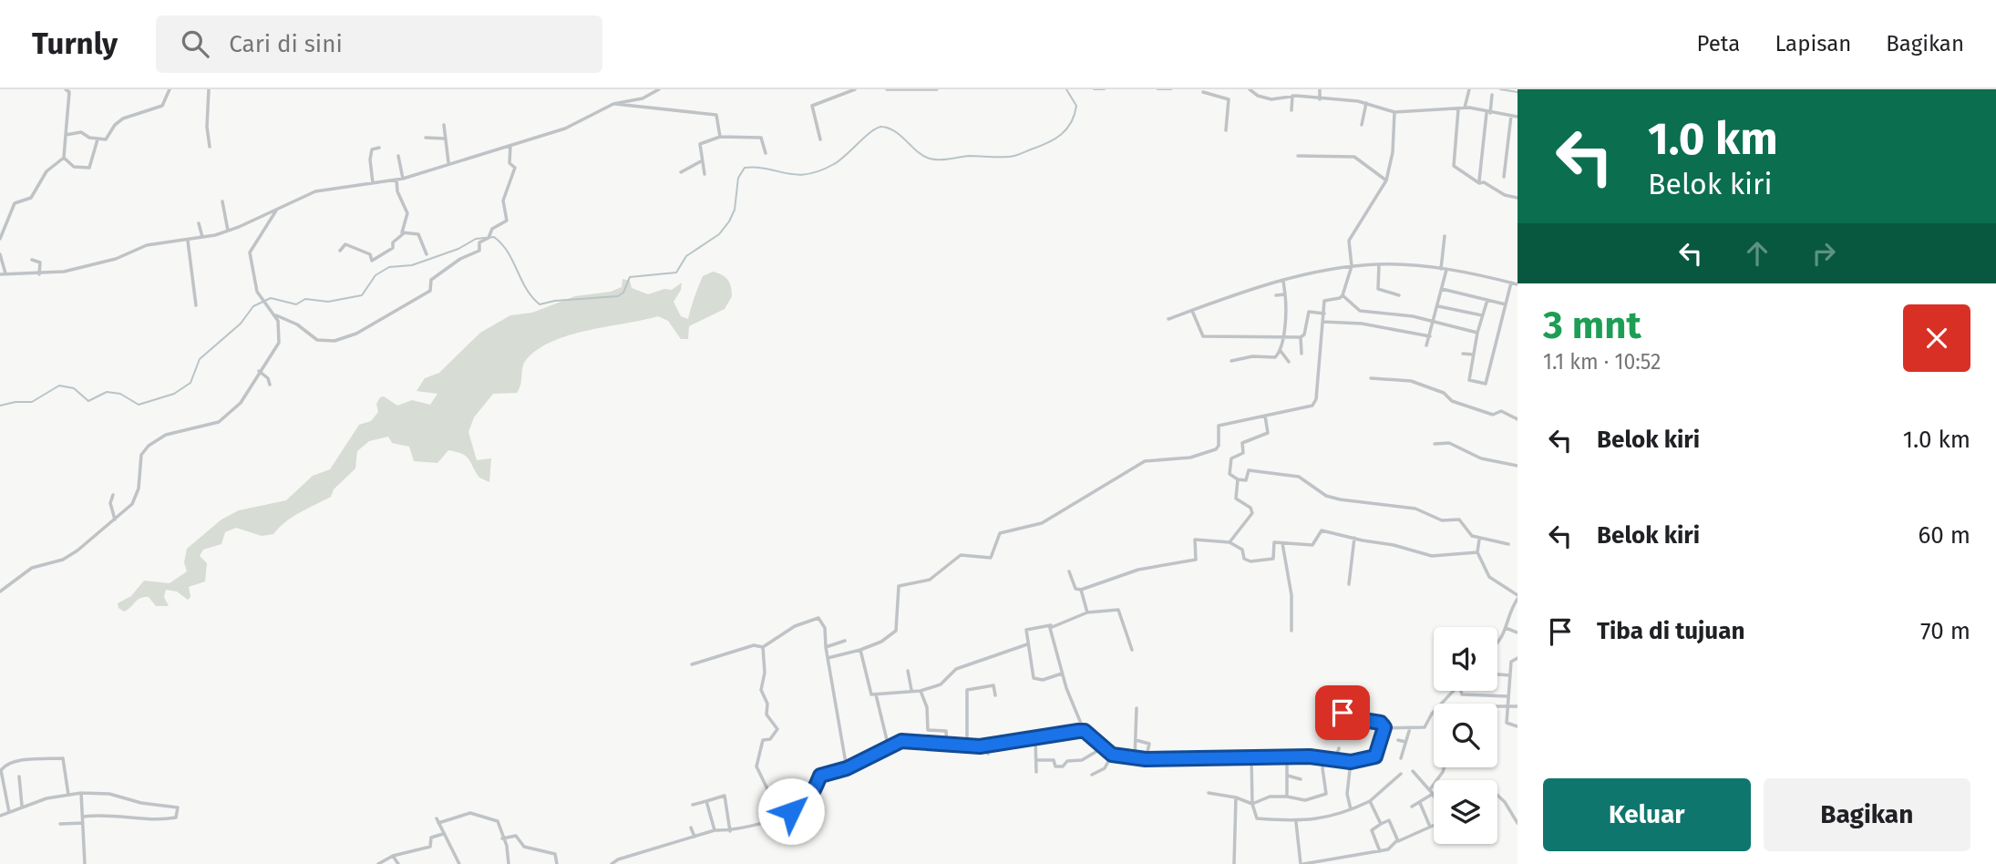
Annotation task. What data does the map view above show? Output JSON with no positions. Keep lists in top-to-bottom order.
{
  "page": {
    "header": "Turnly",
    "search": "Cari di sini",
    "nav": ["Peta", "Lapisan", "Bagikan"],
    "turn": ["1.0 km", "Belok kiri"],
    "heading": ["3 mnt", "1.1 km · 10:52"],
    "list": [
      {
        "name": "Belok kiri",
        "value": "1.0 km"
      },
      {
        "name": "Belok kiri",
        "value": "60 m"
      },
      {
        "name": "Tiba di tujuan",
        "value": "70 m"
      }
    ],
    "buttons": ["Keluar", "Bagikan"]
  }
}
